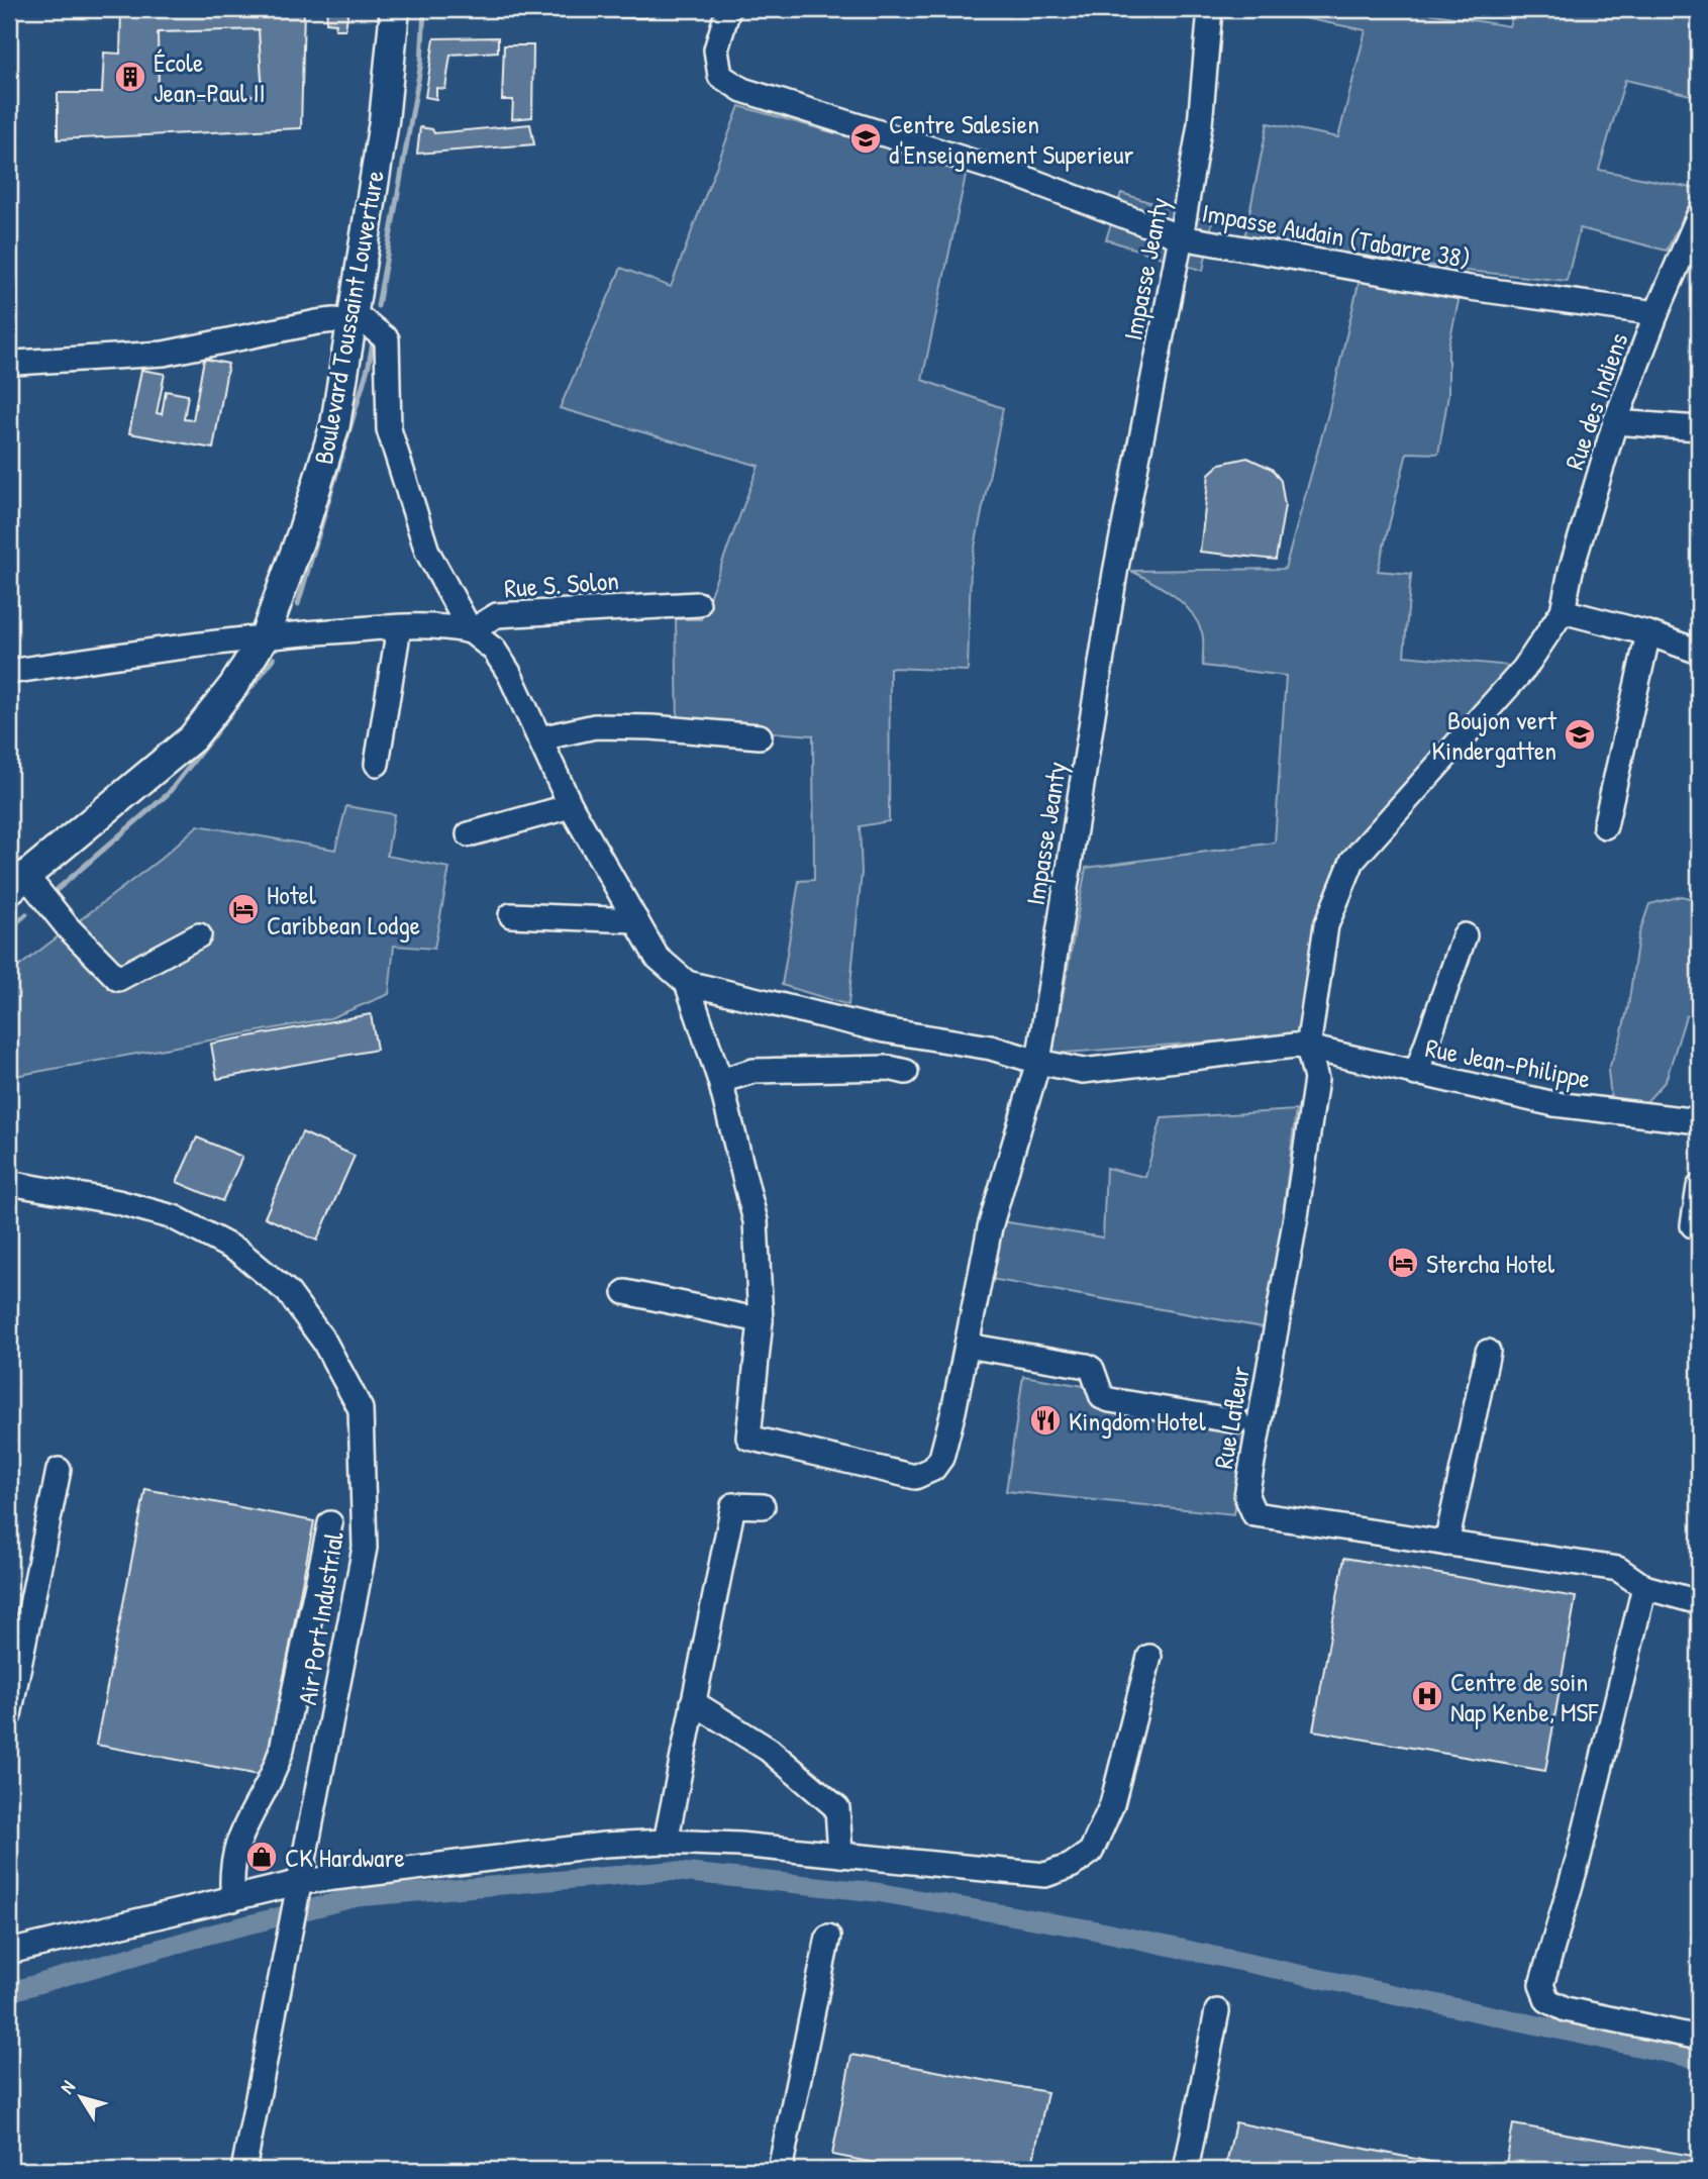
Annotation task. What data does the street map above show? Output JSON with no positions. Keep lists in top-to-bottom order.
{
  "streets": {
    "main road": ["Boulevard Toussaint Louverture"],
    "street": [
      "Impasse Audain (Tabarre 38)",
      "Impasse Jeanty",
      "Rue des Indiens",
      "Rue S. Solon",
      "Rue Jean-Philippe",
      "Rue Lafleur",
      "Air Port Industrial"
    ]
  },
  "crossings": [
    ["Impasse Audain (Tabarre 38)", "Impasse Jeanty"],
    ["Impasse Audain (Tabarre 38)", "Rue des Indiens"],
    ["Impasse Jeanty", "Rue Jean-Philippe"],
    ["Rue Jean-Philippe", "Rue Lafleur"]
  ],
  "places": {
    "building": ["École Jean-Paul II"],
    "school or university": ["Centre Salesien d'Enseignement Superieur", "Boujon vert Kindergatten"],
    "hotel": ["Hotel Caribbean Lodge", "Stercha Hotel"],
    "restaurant": ["Kingdom Hotel"],
    "hospital": ["Centre de soin Nap Kenbe, MSF"],
    "shop": ["CK Hardware"]
  },
  "north": "top left"
}
